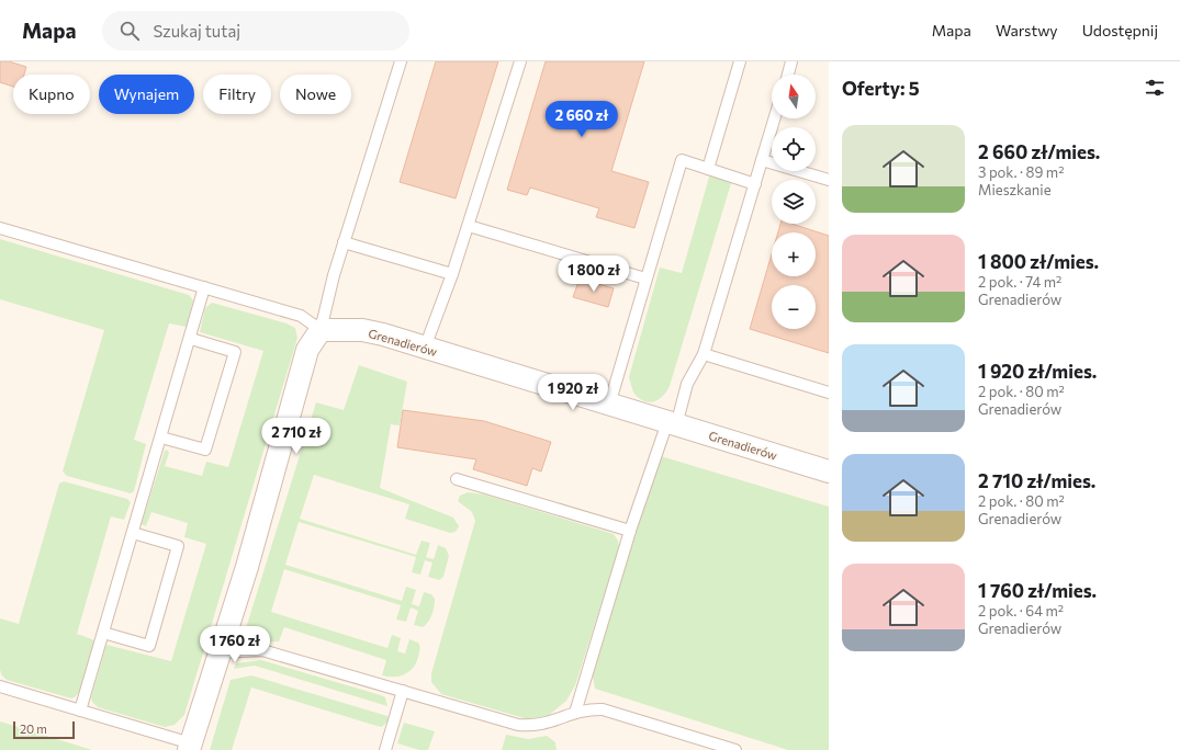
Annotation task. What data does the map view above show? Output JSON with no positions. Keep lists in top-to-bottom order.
{
  "streets": {
    "street": ["Grenadierów"]
  },
  "scale_bar": "20 m",
  "north": "top",
  "page": {
    "header": "Mapa",
    "search": "Szukaj tutaj",
    "nav": ["Mapa", "Warstwy", "Udostępnij"],
    "heading": "Oferty: 5",
    "map_buttons": ["+", "−"],
    "chip": [
      "Kupno",
      "Wynajem",
      "Filtry",
      "Nowe"
    ],
    "price": [
      "2 660 zł",
      "1 800 zł",
      "1 920 zł",
      "2 710 zł",
      "1 760 zł"
    ],
    "list": [
      {
        "name": "2 660 zł/mies.",
        "note": "3 pok. · 89 m² · Mieszkanie"
      },
      {
        "name": "1 800 zł/mies.",
        "note": "2 pok. · 74 m² · Grenadierów"
      },
      {
        "name": "1 920 zł/mies.",
        "note": "2 pok. · 80 m² · Grenadierów"
      },
      {
        "name": "2 710 zł/mies.",
        "note": "2 pok. · 80 m² · Grenadierów"
      },
      {
        "name": "1 760 zł/mies.",
        "note": "2 pok. · 64 m² · Grenadierów"
      }
    ],
    "scale": "20 m"
  }
}
